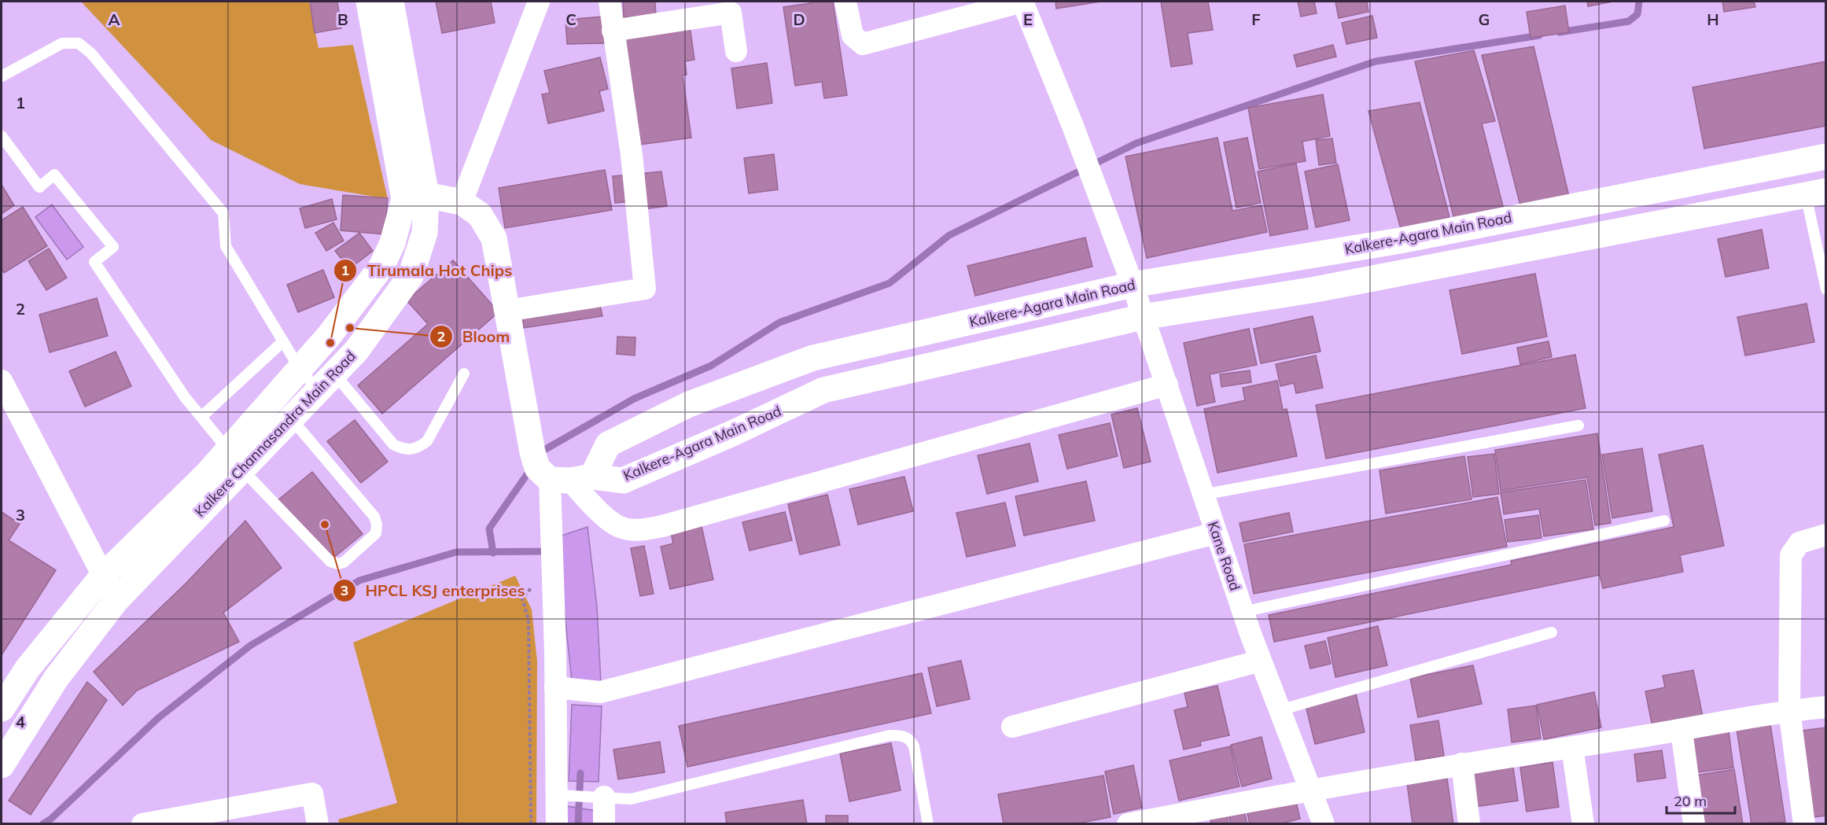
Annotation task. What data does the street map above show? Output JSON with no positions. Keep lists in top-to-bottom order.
{
  "streets": {
    "street": ["Kalkere-Agara Main Road", "Kalkere Channasandra Main Road", "Kane Road"]
  },
  "crossings": [
    ["Kalkere-Agara Main Road", "Kane Road"]
  ],
  "places": ["Bloom", "Tirumala Hot Chips", "HPCL KSJ enterprises"],
  "scale_bar": "20 m",
  "grid": {
    "columns": [
      "A",
      "B",
      "C",
      "D",
      "E",
      "F",
      "G",
      "H"
    ],
    "rows": [
      "1",
      "2",
      "3",
      "4"
    ]
  }
}
